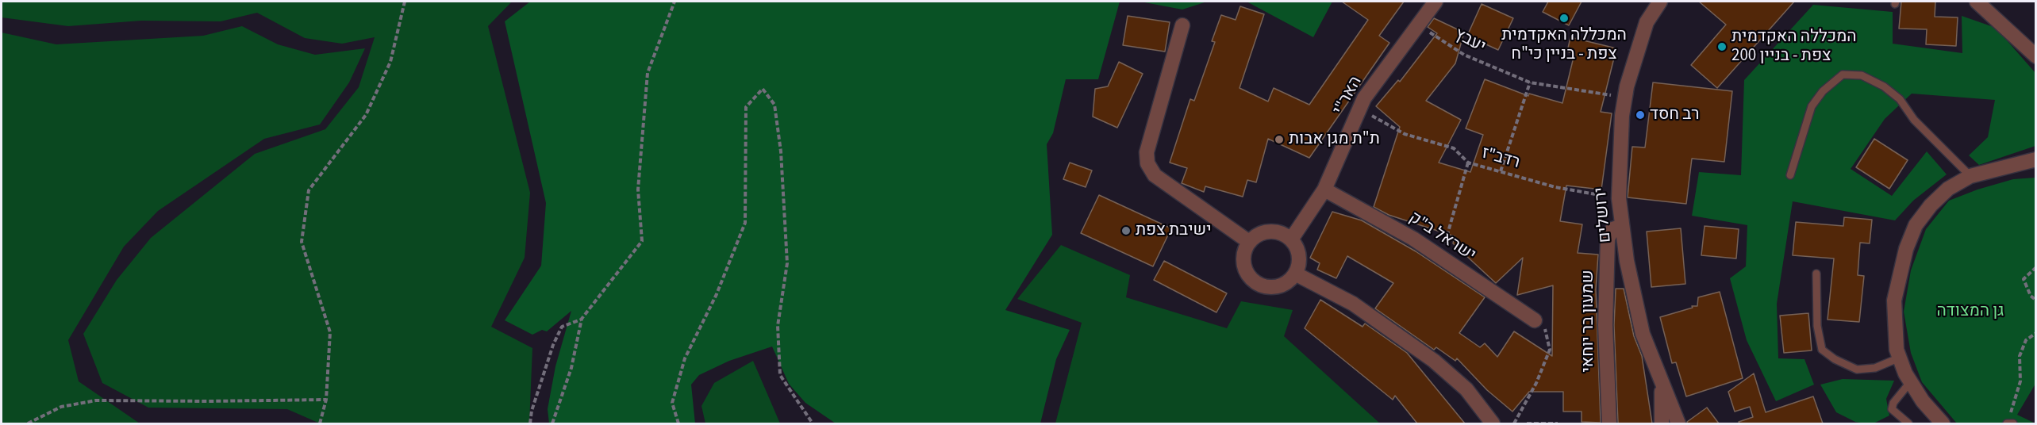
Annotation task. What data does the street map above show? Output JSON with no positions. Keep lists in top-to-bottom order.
{
  "streets": {
    "street": [
      "האר\"י",
      "ירושלים",
      "ישראל ב\"ק",
      "שמעון בר יוחאי"
    ],
    "path": ["יעבץ", "רדב\"ז"]
  },
  "crossings": [
    ["יעבץ", "האר\"י"],
    ["יעבץ", "ירושלים"],
    ["האר\"י", "רדב\"ז"],
    ["האר\"י", "ישראל ב\"ק"],
    ["רדב\"ז", "ירושלים"],
    ["ירושלים", "שמעון בר יוחאי"]
  ],
  "parks": ["גן המצודה"],
  "places": [
    "המכללה האקדמית צפת - בניין כי\"ח",
    "המכללה האקדמית צפת - בניין 200",
    "רב חסד",
    "ת\"ת מגן אבות",
    "ישיבת צפת"
  ]
}
